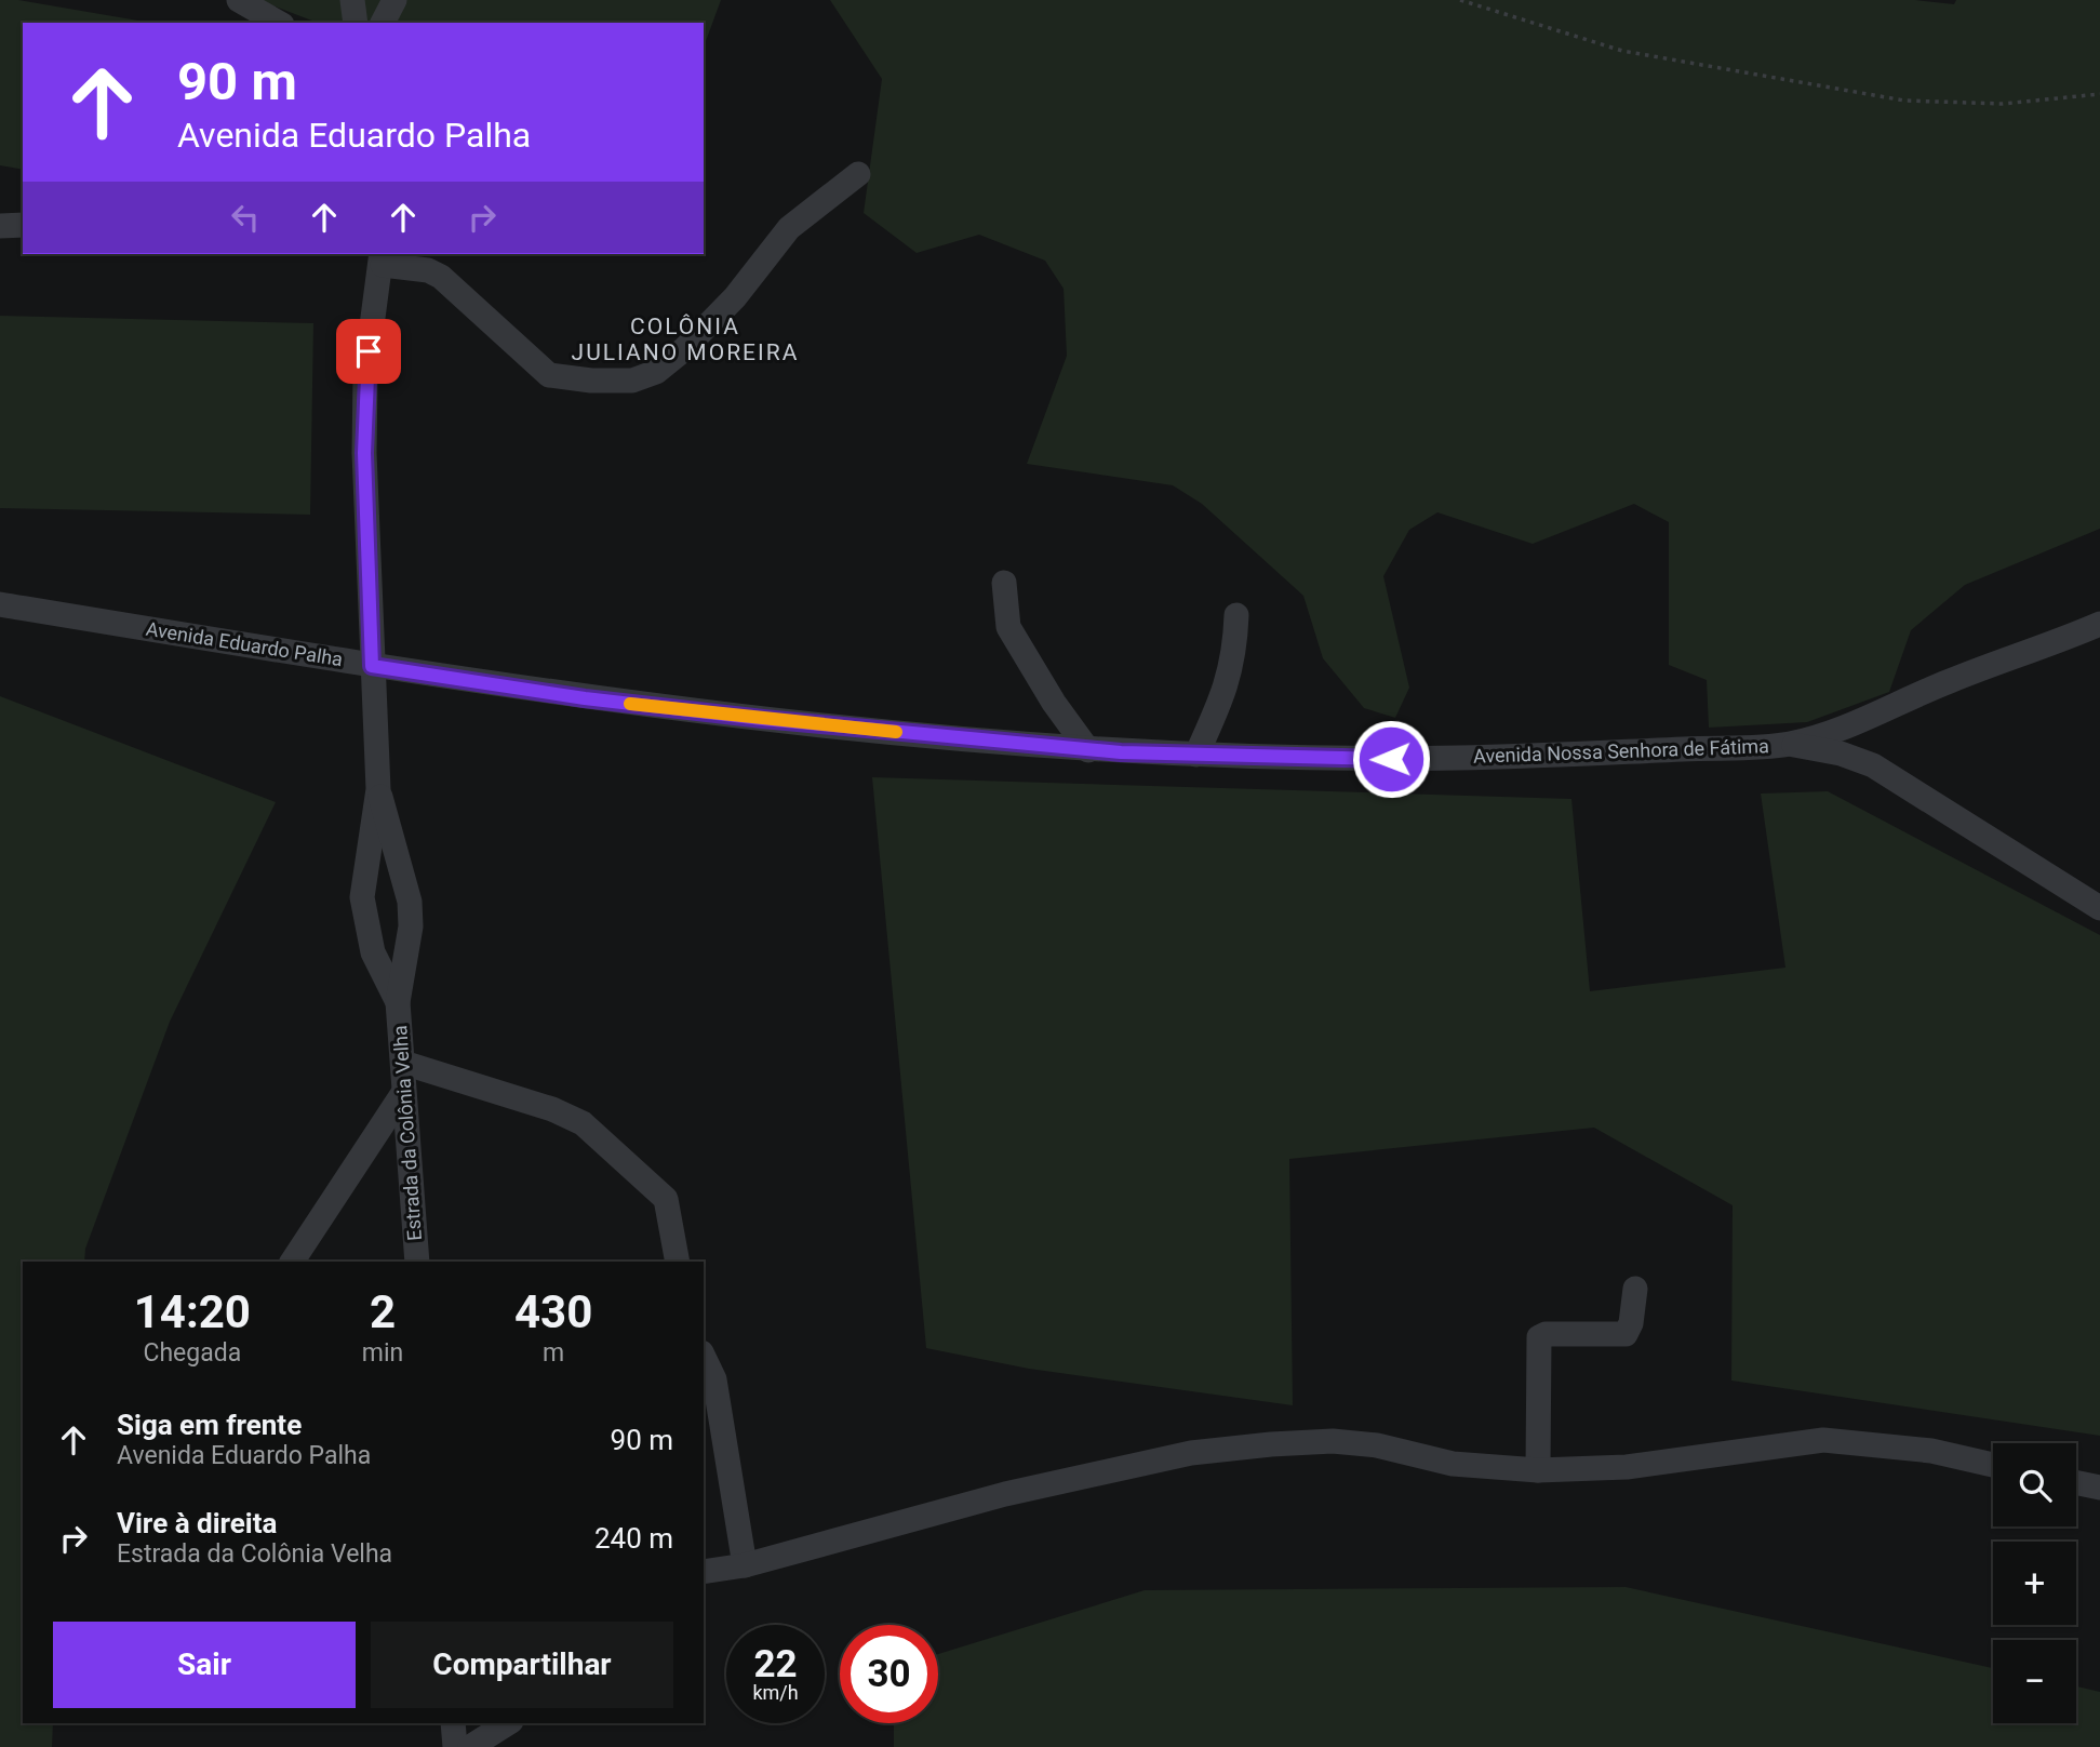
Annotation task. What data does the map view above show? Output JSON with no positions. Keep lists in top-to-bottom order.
{
  "streets": {
    "street": ["Avenida Eduardo Palha", "Avenida Nossa Senhora de Fátima", "Estrada da Colônia Velha"]
  },
  "crossings": [
    ["Avenida Eduardo Palha", "Avenida Nossa Senhora de Fátima"],
    ["Avenida Eduardo Palha", "Estrada da Colônia Velha"]
  ],
  "districts": ["COLÔNIA JULIANO MOREIRA"],
  "page": {
    "turn": ["90 m", "Avenida Eduardo Palha"],
    "eta": [
      "14:20",
      "Chegada",
      "2",
      "min",
      "430",
      "m"
    ],
    "list": [
      {
        "name": "Siga em frente",
        "note": "Avenida Eduardo Palha",
        "value": "90 m"
      },
      {
        "name": "Vire à direita",
        "note": "Estrada da Colônia Velha",
        "value": "240 m"
      }
    ],
    "map_buttons": ["+", "−"],
    "buttons": ["Sair", "Compartilhar"],
    "speed": "22 km/h",
    "limit": "30"
  }
}
